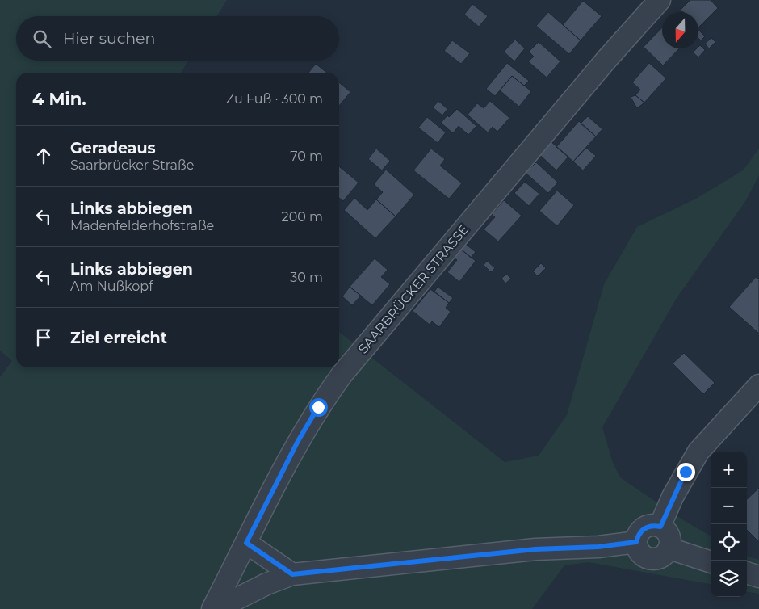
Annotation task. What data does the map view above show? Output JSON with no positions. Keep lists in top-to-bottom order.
{
  "streets": {
    "street": ["SAARBRÜCKER STRASSE"]
  },
  "north": "bottom",
  "page": {
    "search": "Hier suchen",
    "heading": ["4 Min.", "Zu Fuß · 300 m"],
    "list": [
      ["Geradeaus", "Saarbrücker Straße", "70 m"],
      ["Links abbiegen", "Madenfelderhofstraße", "200 m"],
      ["Links abbiegen", "Am Nußkopf", "30 m"],
      "Ziel erreicht"
    ],
    "map_buttons": ["+", "−"]
  }
}
